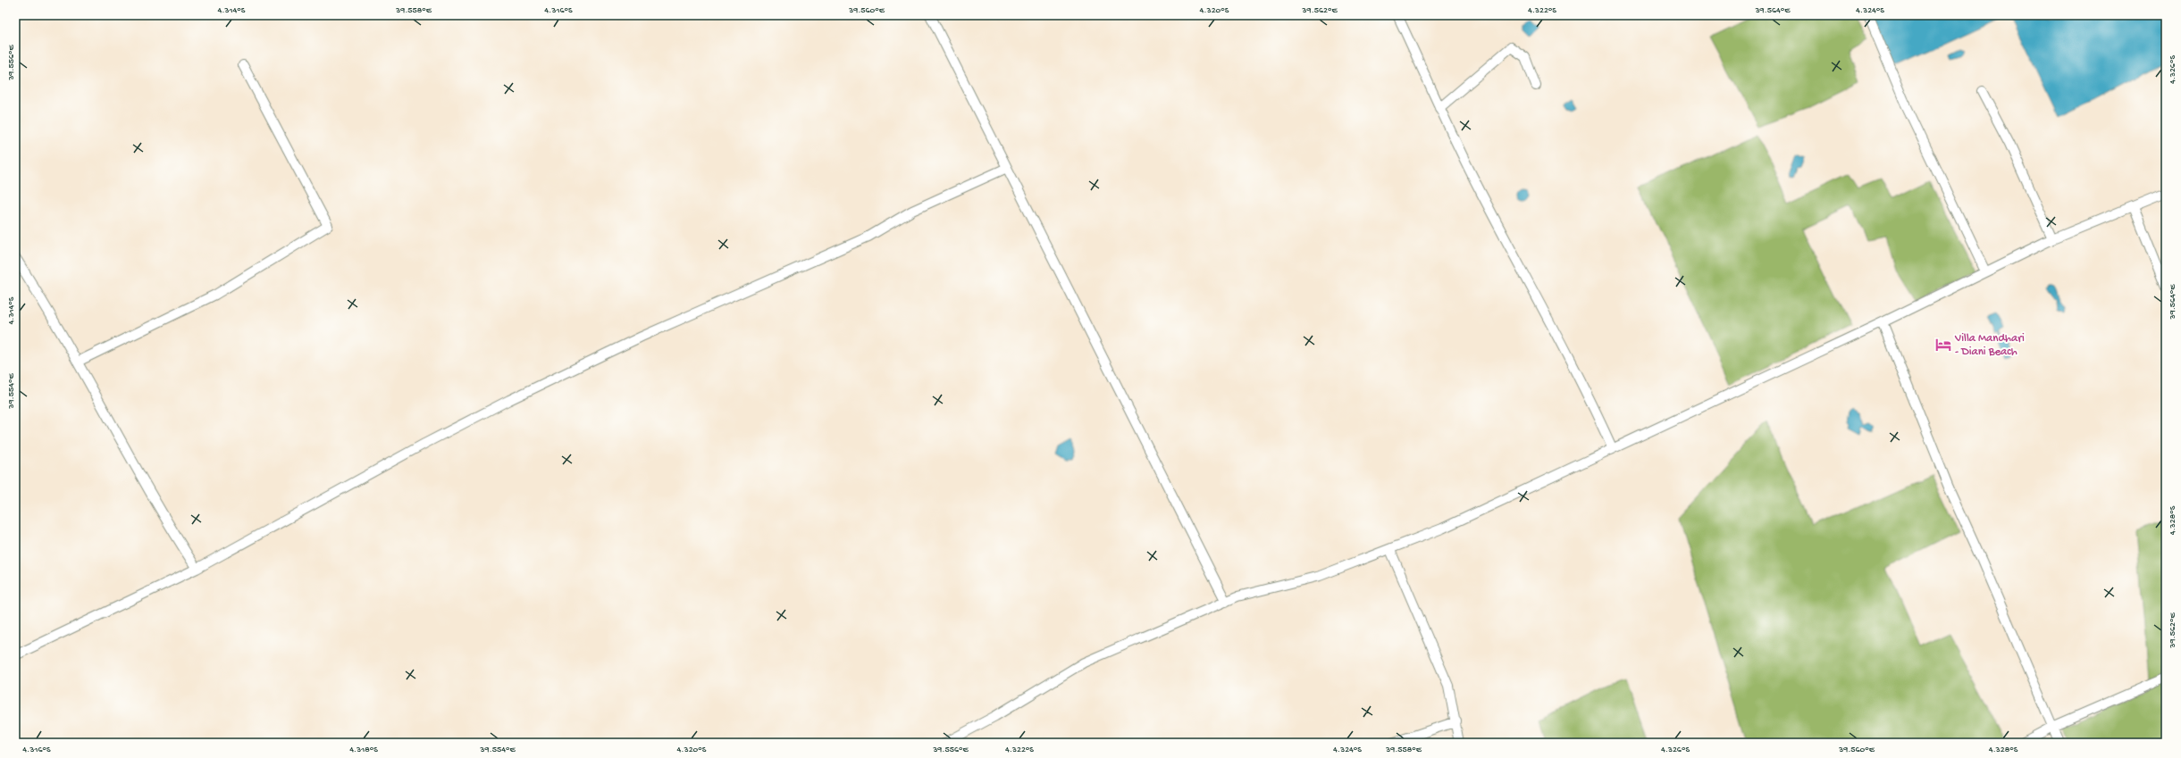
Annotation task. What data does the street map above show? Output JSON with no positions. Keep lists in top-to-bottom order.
{
  "places": {
    "hotel": ["Villa Mandhari - Diani Beach"]
  },
  "coordinates": [
    "4.314°S",
    "39.558°E",
    "4.316°S",
    "39.560°E",
    "4.320°S",
    "39.562°E",
    "4.322°S",
    "39.564°E",
    "4.324°S",
    "39.556°E",
    "4.326°S",
    "39.554°E",
    "4.328°S",
    "4.318°S"
  ]
}
